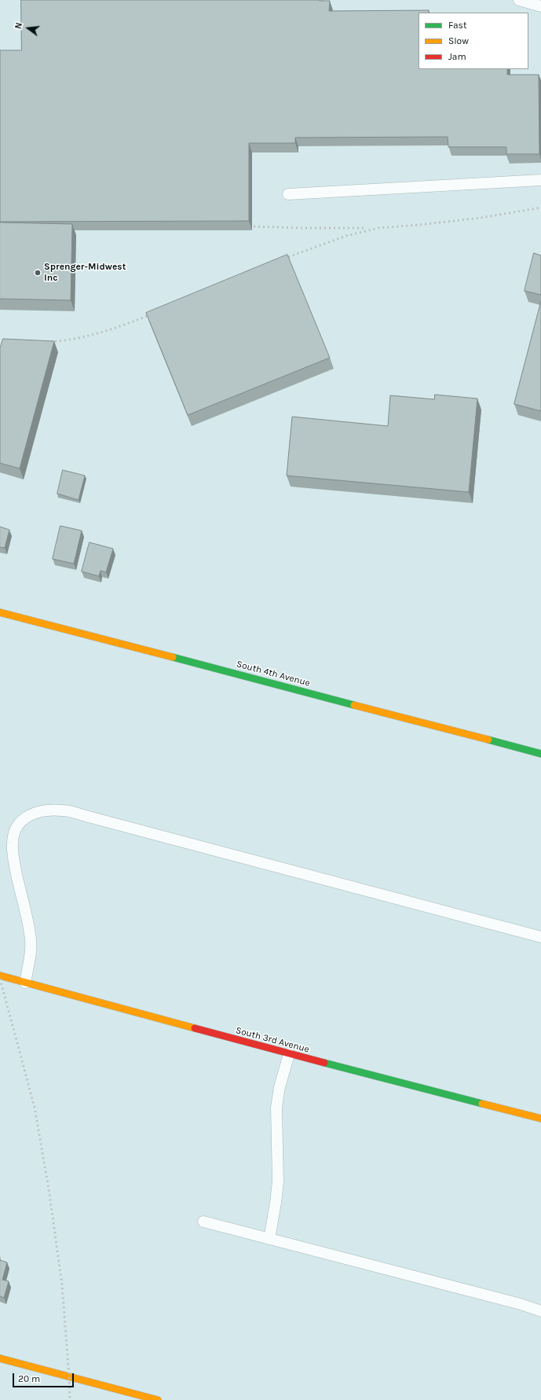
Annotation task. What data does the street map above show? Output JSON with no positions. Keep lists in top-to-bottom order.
{
  "streets": {
    "street": ["South 4th Avenue", "South 3rd Avenue"]
  },
  "places": ["Sprenger-Midwest Inc"],
  "legend": ["Fast", "Slow", "Jam"],
  "scale_bar": "20 m",
  "north": "left"
}
